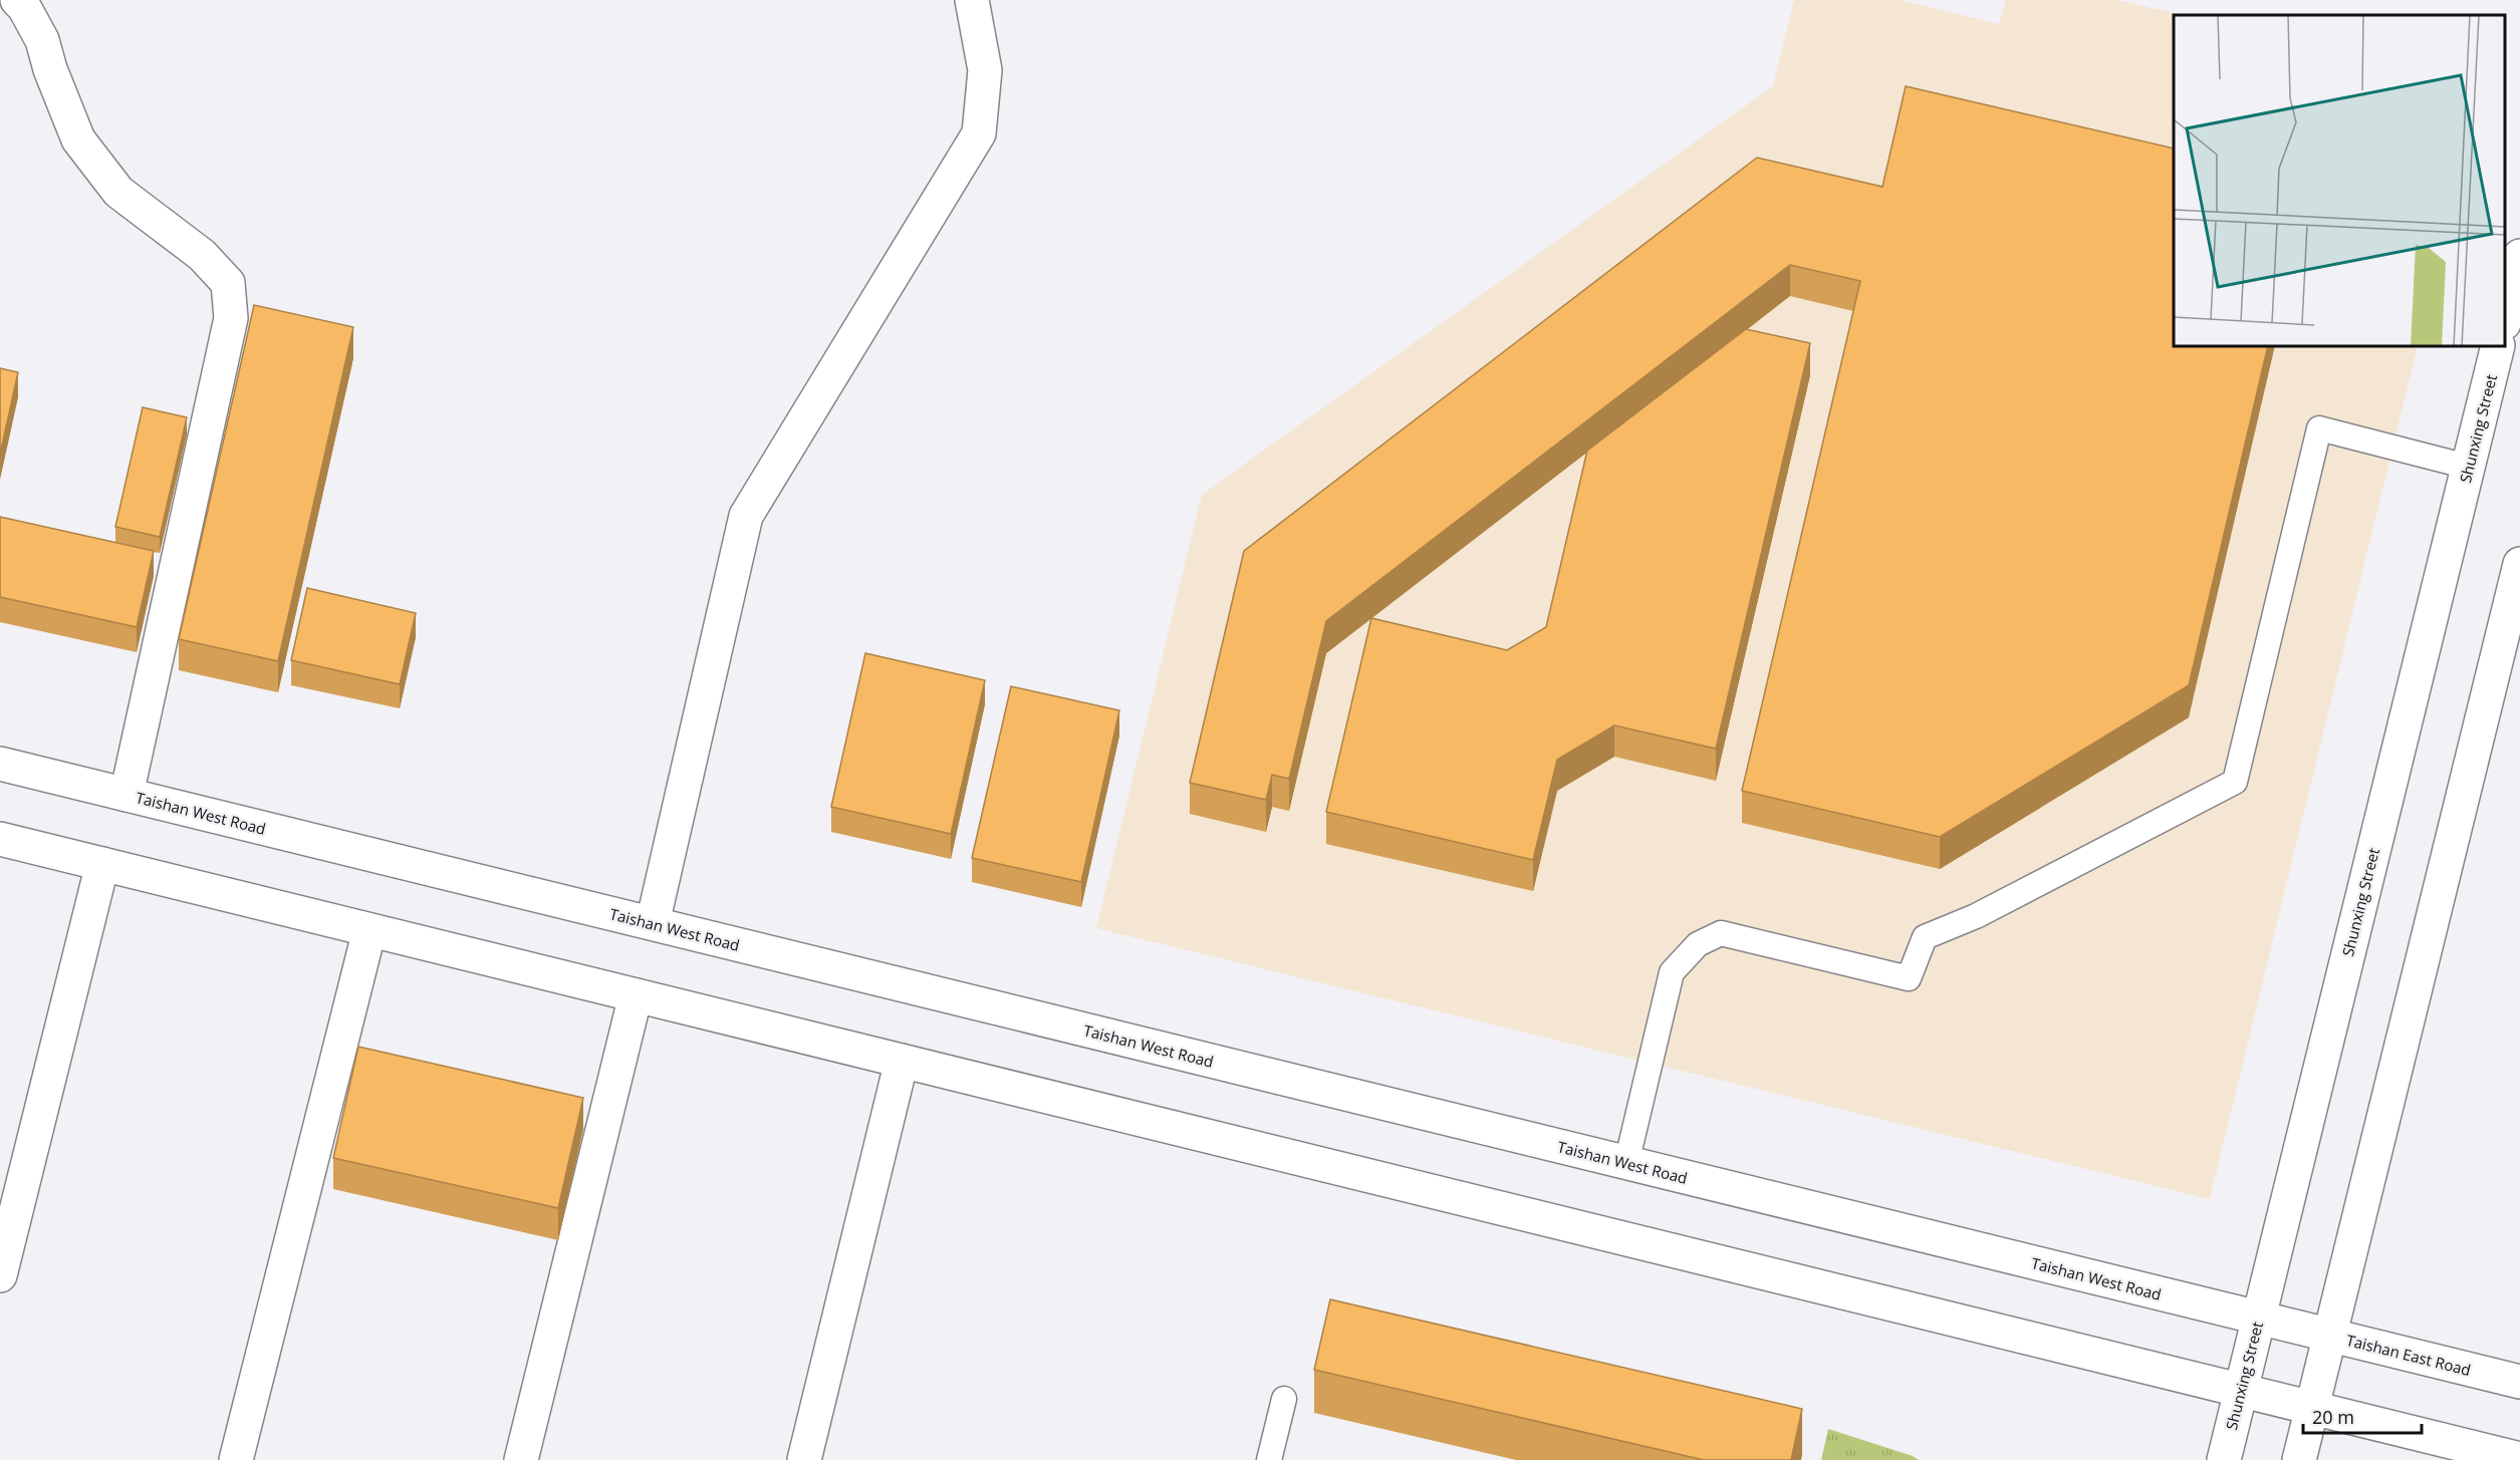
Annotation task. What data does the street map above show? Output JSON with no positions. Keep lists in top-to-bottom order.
{
  "streets": {
    "main road": ["Shunxing Street", "Taishan West Road", "Taishan East Road"]
  },
  "crossings": [
    ["Shunxing Street", "Taishan West Road"],
    ["Taishan West Road", "Taishan East Road"]
  ],
  "scale_bar": "20 m"
}
